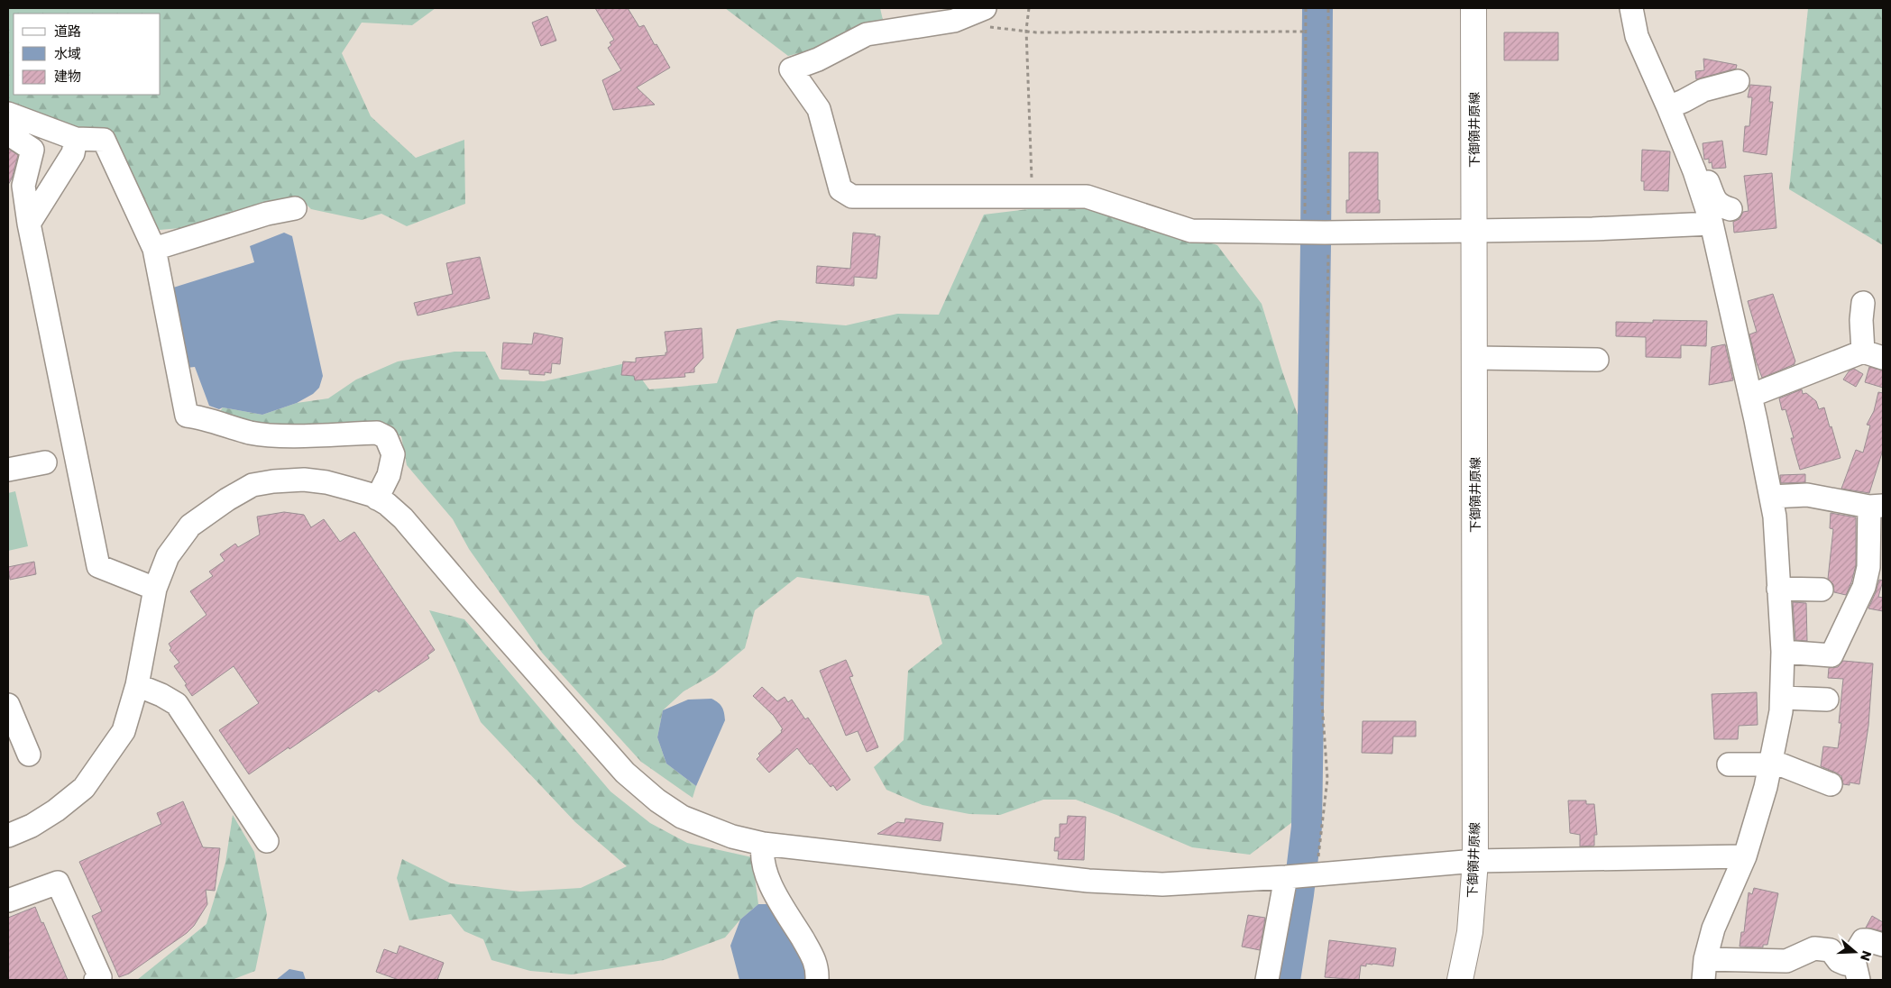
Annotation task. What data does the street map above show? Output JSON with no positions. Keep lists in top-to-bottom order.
{
  "streets": {
    "main road": ["下御領井原線"]
  },
  "legend": ["道路", "水域", "建物"],
  "north": "right"
}
